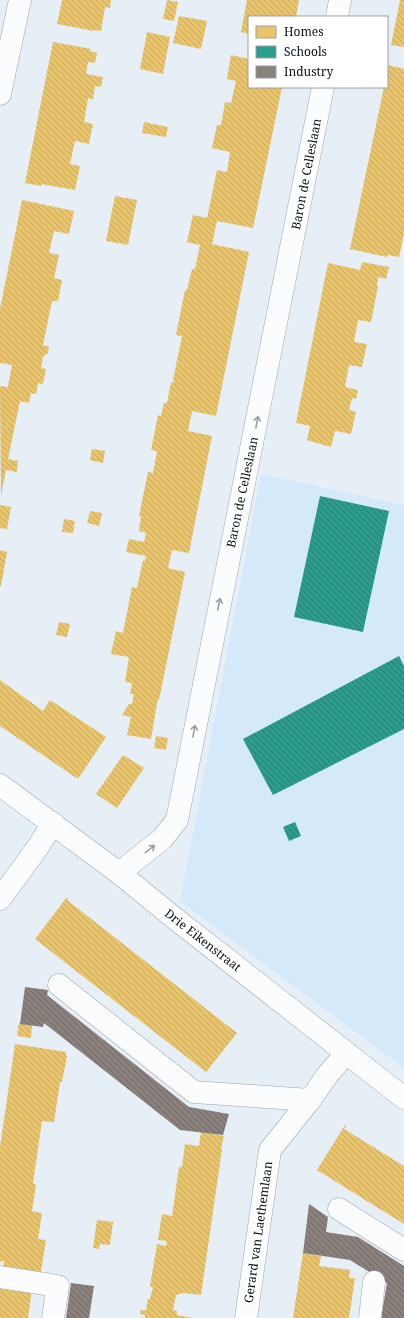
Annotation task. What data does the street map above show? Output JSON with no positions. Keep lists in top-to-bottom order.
{
  "streets": {
    "street": ["Baron de Celleslaan", "Drie Eikenstraat", "Gerard van Laethemlaan"]
  },
  "crossings": [
    ["Baron de Celleslaan", "Drie Eikenstraat"],
    ["Drie Eikenstraat", "Gerard van Laethemlaan"]
  ],
  "one_way": ["Baron de Celleslaan"],
  "legend": ["Homes", "Schools", "Industry"]
}
